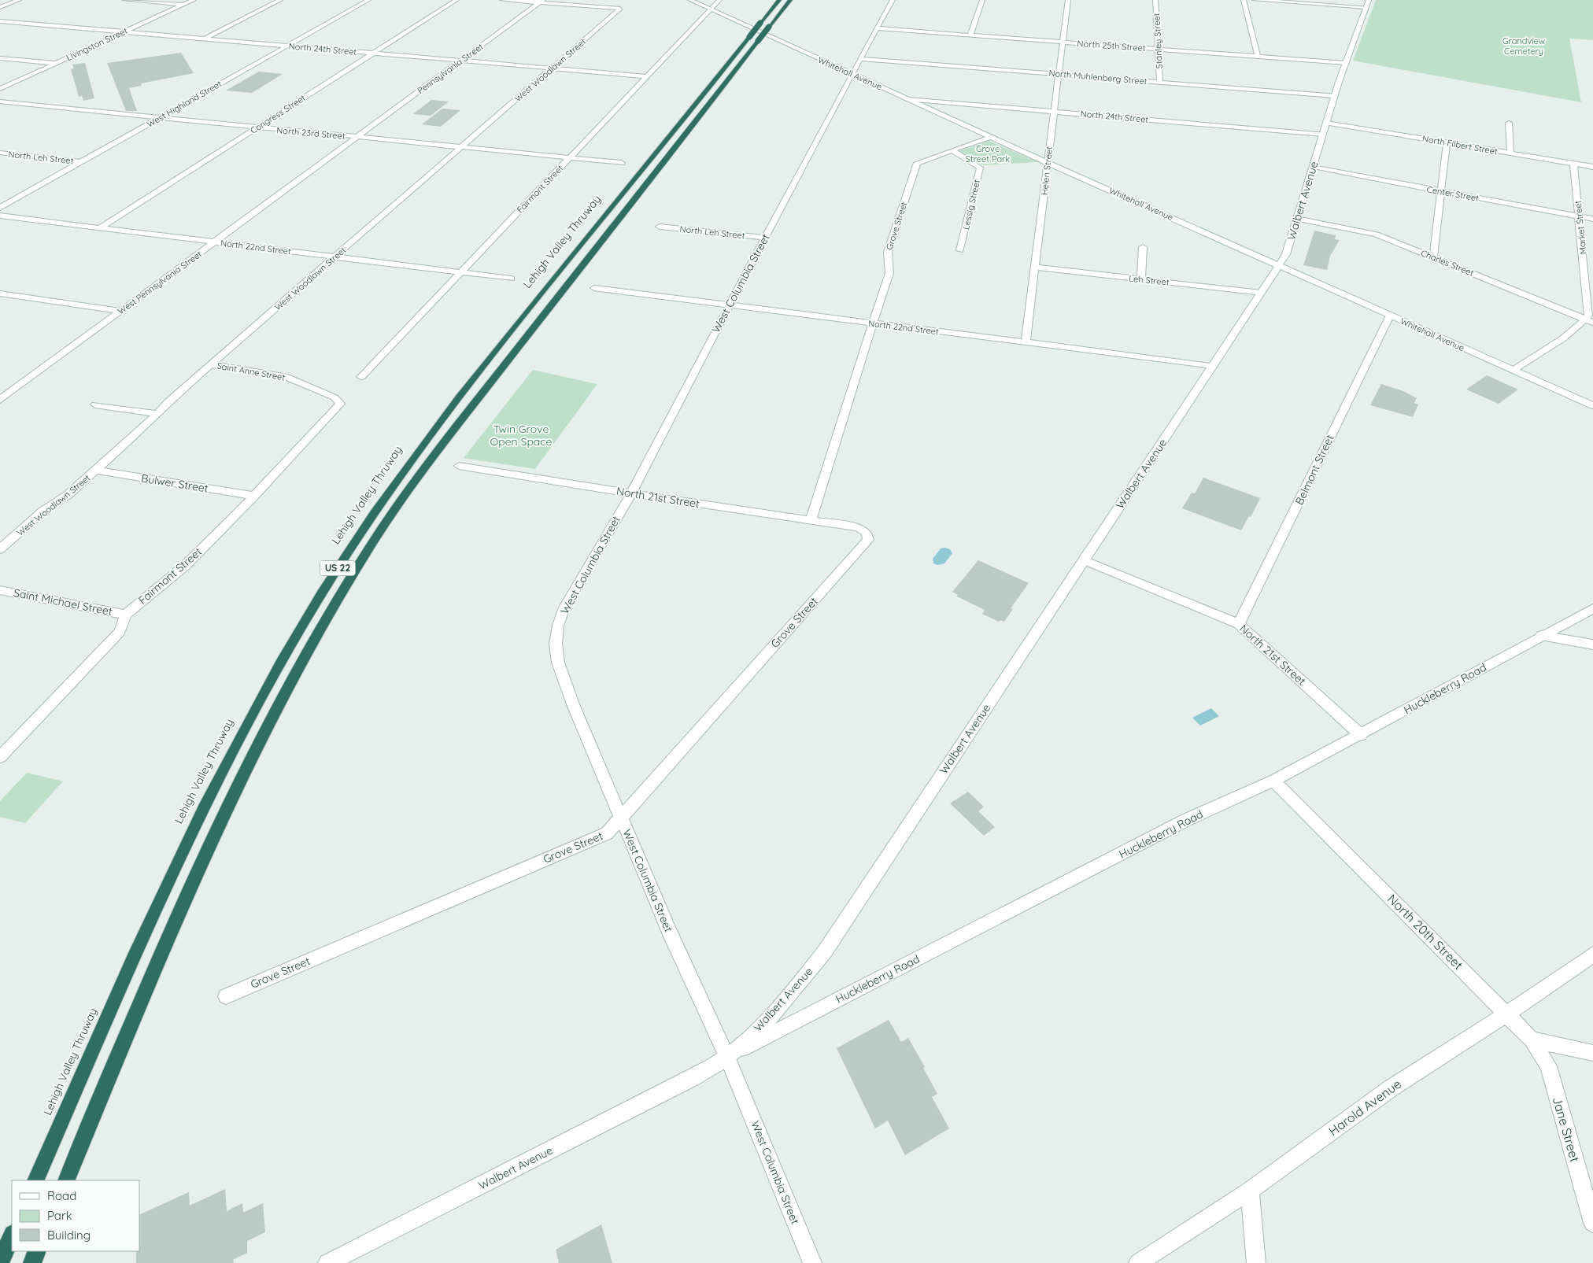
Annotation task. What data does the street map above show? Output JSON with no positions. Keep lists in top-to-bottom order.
{
  "streets": {
    "highway": ["Lehigh Valley Thruway", "US 22"],
    "street": [
      "Stanley Street",
      "Livingston Street",
      "North 25th Street",
      "North 24th Street",
      "Pennsylvania Street",
      "West Woodlawn Street",
      "Whitehall Avenue",
      "North Muhlenberg Street",
      "West Highland Street",
      "Congress Street",
      "North 23rd Street",
      "North Filbert Street",
      "North Leh Street",
      "Helen Street",
      "Fairmont Street",
      "Center Street",
      "Walbert Avenue",
      "Lessig Street",
      "Grove Street",
      "Market Street",
      "North 22nd Street",
      "Charles Street",
      "Leh Street",
      "West Pennsylvania Street",
      "West Columbia Street",
      "Saint Anne Street",
      "Belmont Street",
      "Bulwer Street",
      "North 21st Street",
      "Saint Michael Street",
      "Huckleberry Road",
      "North 20th Street",
      "Harold Avenue",
      "Jane Street"
    ]
  },
  "crossings": [
    ["Stanley Street", "North 25th Street"],
    ["Stanley Street", "North Muhlenberg Street"],
    ["Livingston Street", "North 24th Street"],
    ["North 25th Street", "Helen Street"],
    ["North 25th Street", "Walbert Avenue"],
    ["North 25th Street", "West Columbia Street"],
    ["North 24th Street", "Pennsylvania Street"],
    ["North 24th Street", "West Woodlawn Street"],
    ["North 24th Street", "Whitehall Avenue"],
    ["North 24th Street", "West Highland Street"],
    ["North 24th Street", "Congress Street"],
    ["North 24th Street", "North Filbert Street"],
    ["North 24th Street", "Helen Street"],
    ["North 24th Street", "Fairmont Street"],
    ["North 24th Street", "Walbert Avenue"],
    ["Pennsylvania Street", "West Woodlawn Street"],
    ["Pennsylvania Street", "North 23rd Street"],
    ["Pennsylvania Street", "West Pennsylvania Street"],
    ["West Woodlawn Street", "North 23rd Street"],
    ["West Woodlawn Street", "North 22nd Street"],
    ["West Woodlawn Street", "Saint Anne Street"],
    ["West Woodlawn Street", "Bulwer Street"],
    ["Whitehall Avenue", "Helen Street"],
    ["Whitehall Avenue", "Fairmont Street"],
    ["Whitehall Avenue", "Walbert Avenue"],
    ["Whitehall Avenue", "Grove Street"],
    ["Whitehall Avenue", "West Columbia Street"],
    ["Whitehall Avenue", "Belmont Street"],
    ["North Muhlenberg Street", "Helen Street"],
    ["North Muhlenberg Street", "Walbert Avenue"],
    ["North Muhlenberg Street", "West Columbia Street"],
    ["West Highland Street", "North 23rd Street"],
    ["West Highland Street", "North Leh Street"],
    ["Congress Street", "North 23rd Street"],
    ["Congress Street", "North 22nd Street"],
    ["North 23rd Street", "Fairmont Street"],
    ["North 23rd Street", "West Pennsylvania Street"],
    ["North Filbert Street", "Walbert Avenue"],
    ["North Filbert Street", "Market Street"],
    ["North Leh Street", "West Columbia Street"],
    ["Helen Street", "North 22nd Street"],
    ["Helen Street", "Leh Street"],
    ["Fairmont Street", "North 22nd Street"],
    ["Fairmont Street", "Saint Anne Street"],
    ["Fairmont Street", "Bulwer Street"],
    ["Fairmont Street", "Saint Michael Street"],
    ["Center Street", "Walbert Avenue"],
    ["Center Street", "Market Street"],
    ["Walbert Avenue", "North 22nd Street"],
    ["Walbert Avenue", "Charles Street"],
    ["Walbert Avenue", "Leh Street"],
    ["Walbert Avenue", "West Columbia Street"],
    ["Walbert Avenue", "North 21st Street"],
    ["Walbert Avenue", "Huckleberry Road"],
    ["Lessig Street", "Grove Street"],
    ["Grove Street", "North 22nd Street"],
    ["Grove Street", "West Columbia Street"],
    ["Grove Street", "North 21st Street"],
    ["Market Street", "Charles Street"],
    ["North 22nd Street", "West Pennsylvania Street"],
    ["North 22nd Street", "West Columbia Street"],
    ["West Columbia Street", "North 21st Street"],
    ["West Columbia Street", "Huckleberry Road"],
    ["Belmont Street", "North 21st Street"],
    ["North 21st Street", "Huckleberry Road"],
    ["Huckleberry Road", "North 20th Street"],
    ["North 20th Street", "Harold Avenue"],
    ["North 20th Street", "Jane Street"]
  ],
  "parks": ["Grandview Cemetery", "Grove Street Park", "Twin Grove Open Space"],
  "legend": ["Road", "Park", "Building"]
}
